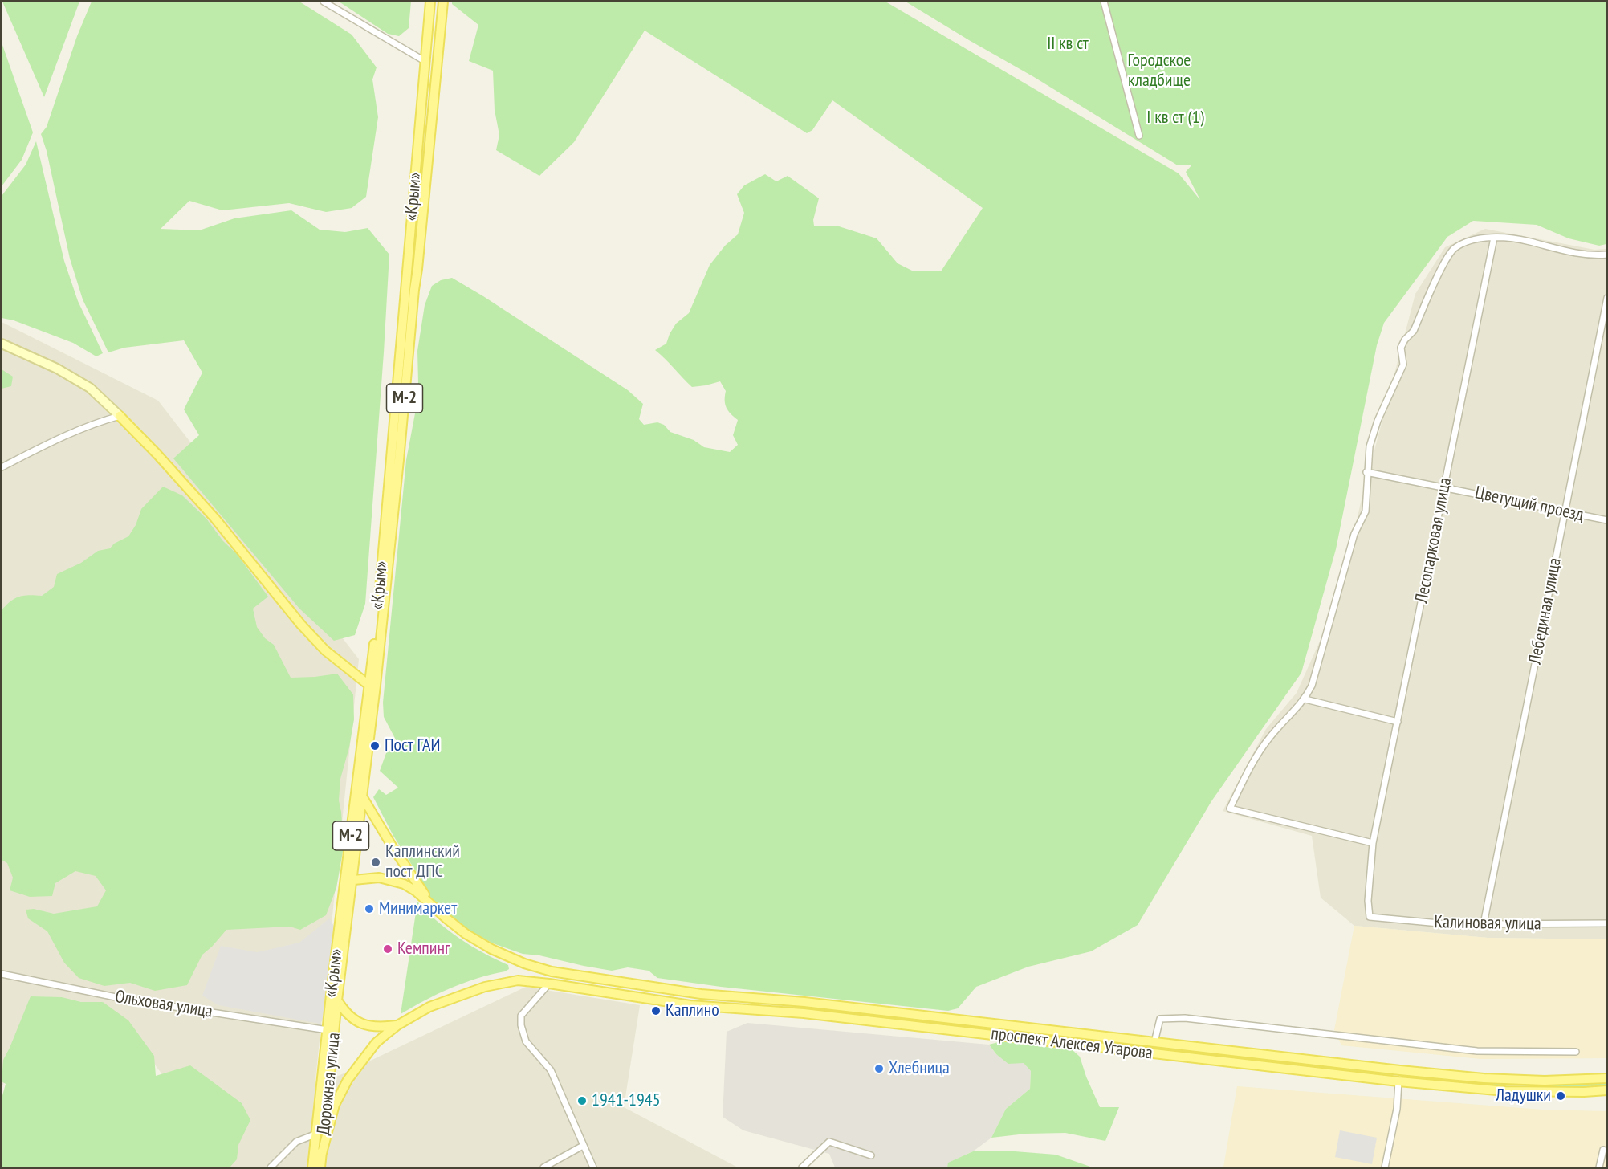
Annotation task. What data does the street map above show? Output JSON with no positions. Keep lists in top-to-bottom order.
{
  "streets": {
    "main road": [
      "«Крым»",
      "М-2",
      "проспект Алексея Угарова",
      "Дорожная улица"
    ],
    "street": [
      "Цветущий проезд",
      "Лесопарковая улица",
      "Лебединая улица",
      "Калиновая улица",
      "Ольховая улица"
    ]
  },
  "crossings": [
    ["«Крым»", "Ольховая улица"],
    ["«Крым»", "проспект Алексея Угарова"],
    ["«Крым»", "Дорожная улица"],
    ["Цветущий проезд", "Лесопарковая улица"],
    ["Цветущий проезд", "Лебединая улица"],
    ["Лесопарковая улица", "Калиновая улица"],
    ["Лебединая улица", "Калиновая улица"],
    ["проспект Алексея Угарова", "Дорожная улица"]
  ],
  "parks": ["II кв ст", "Городское кладбище", "I кв ст (1)"],
  "places": [
    "Пост ГАИ",
    "Каплинский пост ДПС",
    "Минимаркет",
    "Кемпинг",
    "Каплино",
    "Хлебница",
    "Ладушки",
    "1941-1945"
  ]
}
